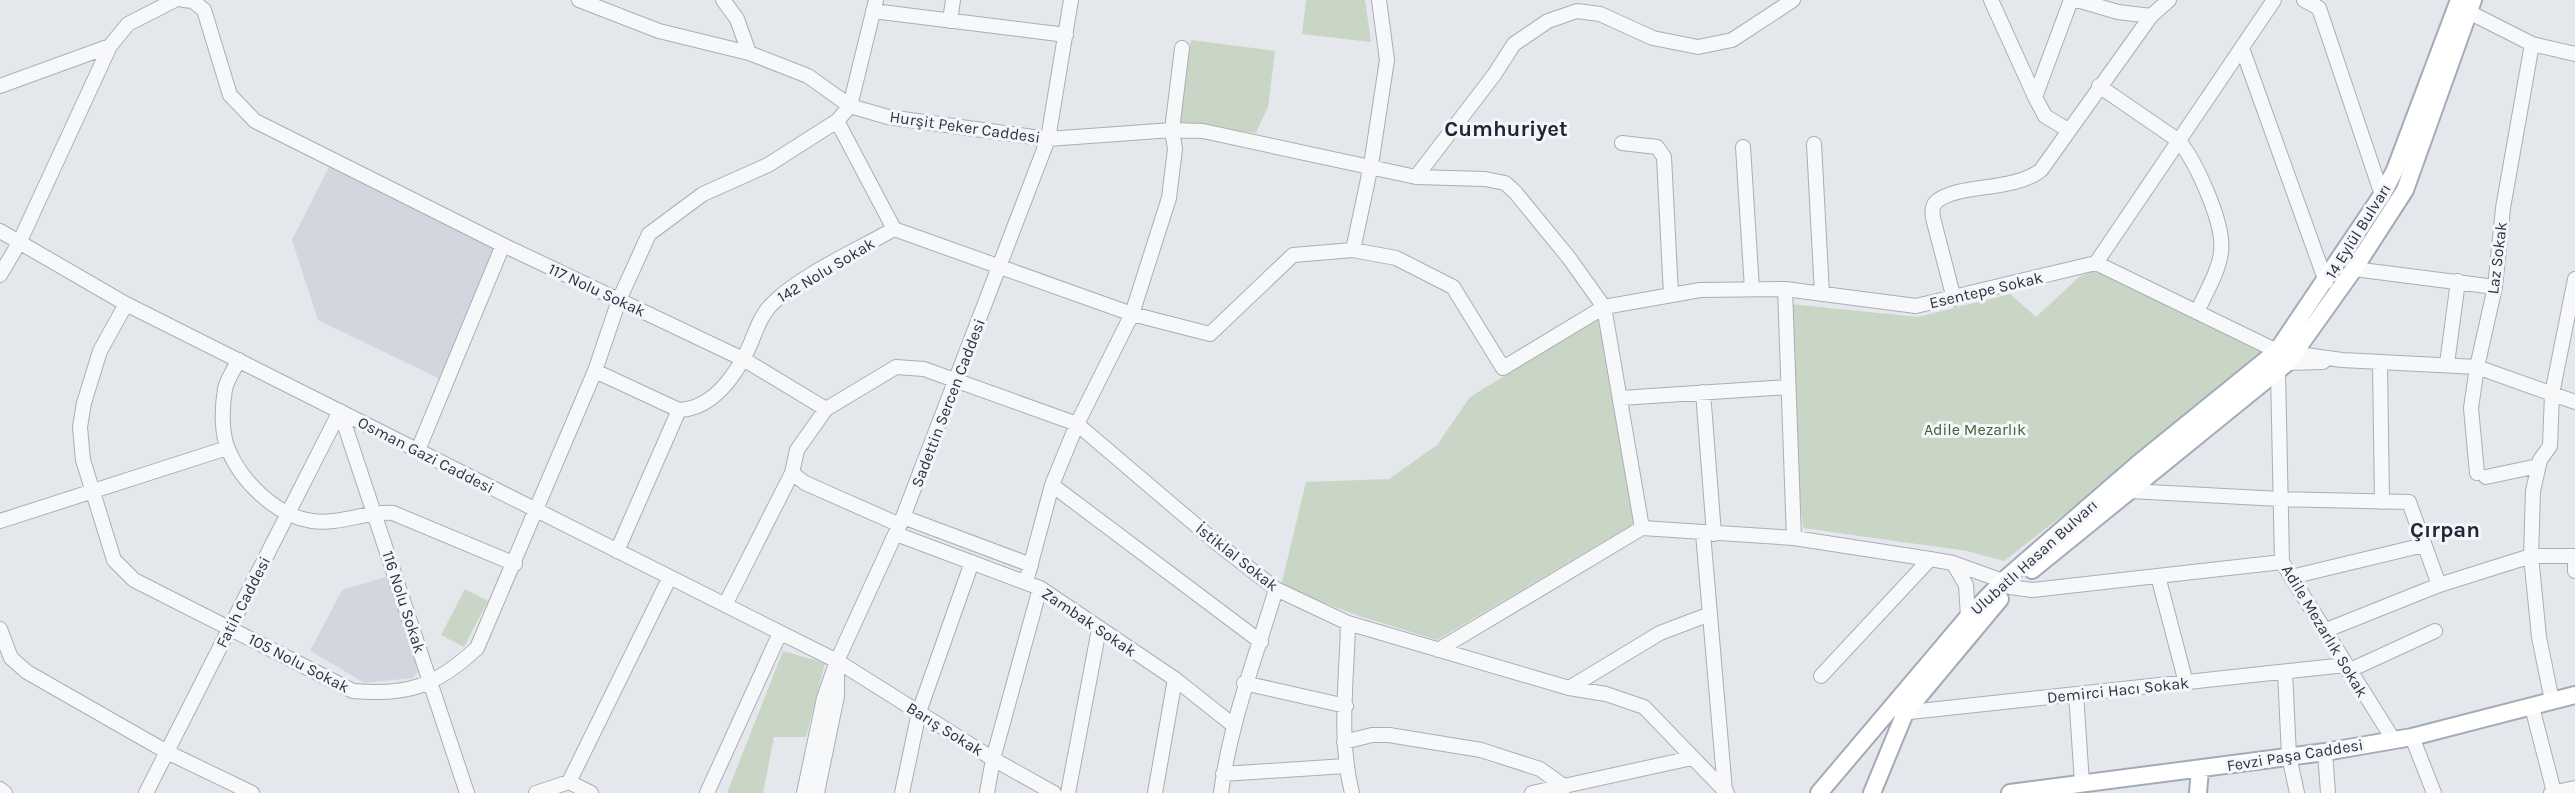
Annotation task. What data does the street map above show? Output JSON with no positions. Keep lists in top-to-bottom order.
{
  "streets": {
    "main road": ["14 Eylül Bulvarı", "Ulubatlı Hasan Bulvarı", "Fevzi Paşa Caddesi"],
    "street": [
      "Hurşit Peker Caddesi",
      "Laz Sokak",
      "142 Nolu Sokak",
      "117 Nolu Sokak",
      "Esentepe Sokak",
      "Sadettin Sercen Caddesi",
      "Osman Gazi Caddesi",
      "İstiklal Sokak",
      "Fatih Caddesi",
      "116 Nolu Sokak",
      "Zambak Sokak",
      "Adile Mezarlık Sokak",
      "105 Nolu Sokak",
      "Demirci Hacı Sokak",
      "Barış Sokak"
    ]
  },
  "crossings": [
    ["Hurşit Peker Caddesi", "Esentepe Sokak"],
    ["Hurşit Peker Caddesi", "Sadettin Sercen Caddesi"],
    ["Hurşit Peker Caddesi", "105 Nolu Sokak"],
    ["14 Eylül Bulvarı", "Ulubatlı Hasan Bulvarı"],
    ["14 Eylül Bulvarı", "Adile Mezarlık Sokak"],
    ["142 Nolu Sokak", "117 Nolu Sokak"],
    ["117 Nolu Sokak", "105 Nolu Sokak"],
    ["Sadettin Sercen Caddesi", "Osman Gazi Caddesi"],
    ["Sadettin Sercen Caddesi", "Zambak Sokak"],
    ["Sadettin Sercen Caddesi", "Barış Sokak"],
    ["Osman Gazi Caddesi", "Fatih Caddesi"],
    ["Osman Gazi Caddesi", "116 Nolu Sokak"],
    ["Osman Gazi Caddesi", "105 Nolu Sokak"],
    ["Osman Gazi Caddesi", "Barış Sokak"],
    ["Ulubatlı Hasan Bulvarı", "Adile Mezarlık Sokak"],
    ["Ulubatlı Hasan Bulvarı", "Demirci Hacı Sokak"],
    ["Fatih Caddesi", "116 Nolu Sokak"],
    ["Fatih Caddesi", "105 Nolu Sokak"],
    ["116 Nolu Sokak", "105 Nolu Sokak"],
    ["Adile Mezarlık Sokak", "Demirci Hacı Sokak"],
    ["Adile Mezarlık Sokak", "Fevzi Paşa Caddesi"]
  ],
  "districts": ["Cumhuriyet", "Çırpan"],
  "parks": ["Adile Mezarlık"]
}
